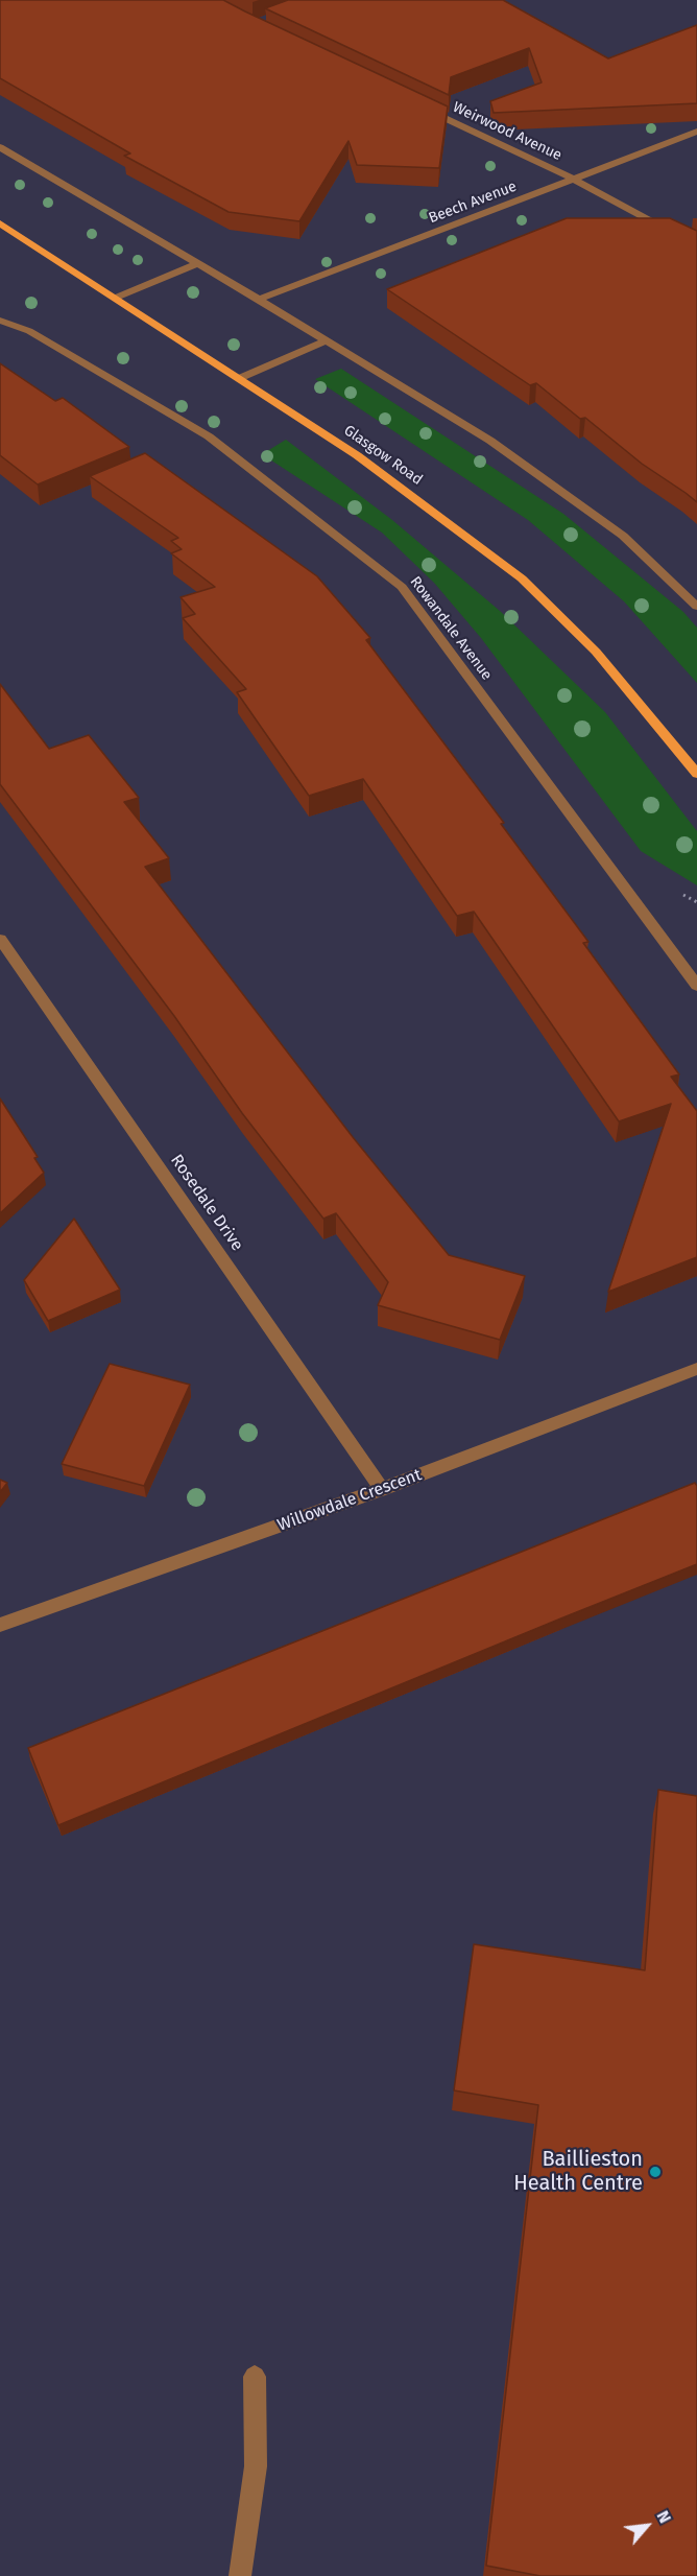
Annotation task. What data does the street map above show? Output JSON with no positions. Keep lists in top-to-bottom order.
{
  "streets": {
    "main road": ["Glasgow Road"],
    "street": [
      "Weirwood Avenue",
      "Beech Avenue",
      "Rowandale Avenue",
      "Rosedale Drive",
      "Willowdale Crescent"
    ]
  },
  "crossings": [
    ["Weirwood Avenue", "Beech Avenue"],
    ["Rosedale Drive", "Willowdale Crescent"]
  ],
  "places": ["Baillieston Health Centre"],
  "north": "top right"
}
